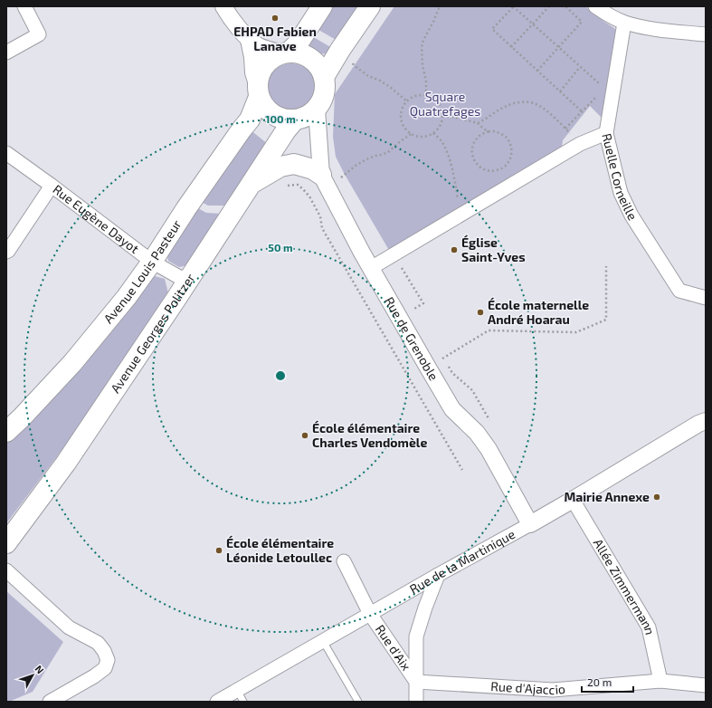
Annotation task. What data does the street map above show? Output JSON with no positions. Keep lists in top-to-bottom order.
{
  "streets": {
    "main road": ["Avenue Louis Pasteur", "Avenue Georges Politzer"],
    "street": [
      "Ruelle Corneille",
      "Rue Eugène Dayot",
      "Rue de Grenoble",
      "Rue de la Martinique",
      "Allée Zimmermann",
      "Rue d'Aix",
      "Rue d'Ajaccio"
    ]
  },
  "crossings": [
    ["Rue Eugène Dayot", "Avenue Louis Pasteur"],
    ["Rue Eugène Dayot", "Avenue Georges Politzer"],
    ["Avenue Louis Pasteur", "Avenue Georges Politzer"],
    ["Avenue Louis Pasteur", "Rue de Grenoble"],
    ["Avenue Georges Politzer", "Rue de Grenoble"],
    ["Rue de Grenoble", "Rue de la Martinique"],
    ["Rue de la Martinique", "Allée Zimmermann"],
    ["Rue de la Martinique", "Rue d'Aix"],
    ["Allée Zimmermann", "Rue d'Ajaccio"],
    ["Rue d'Aix", "Rue d'Ajaccio"]
  ],
  "parks": ["Square Quatrefages"],
  "places": [
    "EHPAD Fabien Lanave",
    "Église Saint-Yves",
    "École maternelle André Hoarau",
    "École élémentaire Charles Vendomèle",
    "Mairie Annexe",
    "École élémentaire Léonide Letoullec"
  ],
  "scale_bar": "20 m",
  "north": "top right",
  "rings": ["100 m", "50 m"]
}
